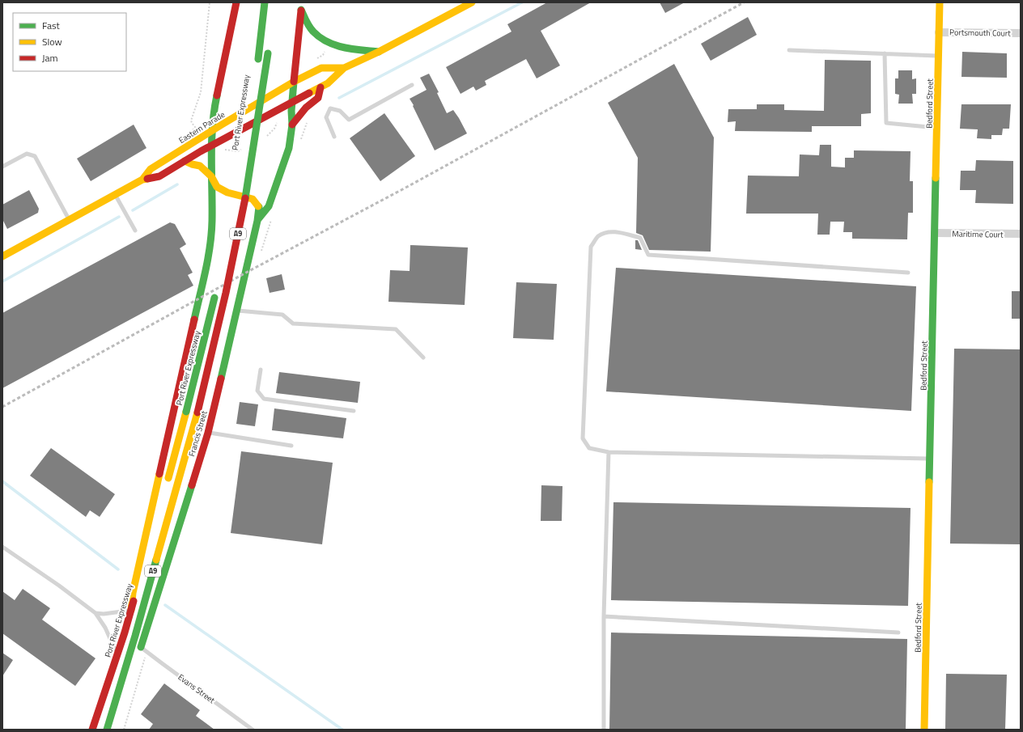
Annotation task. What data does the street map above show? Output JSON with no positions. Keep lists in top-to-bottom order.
{
  "streets": {
    "main road": [
      "Bedford Street",
      "Port River Expressway",
      "Eastern Parade",
      "A9",
      "Francis Street"
    ],
    "street": ["Portsmouth Court", "Maritime Court"],
    "lane": ["Evans Street"]
  },
  "crossings": [
    ["Portsmouth Court", "Bedford Street"],
    ["Bedford Street", "Maritime Court"],
    ["Port River Expressway", "Eastern Parade"],
    ["Francis Street", "Evans Street"]
  ],
  "legend": ["Fast", "Slow", "Jam"]
}
